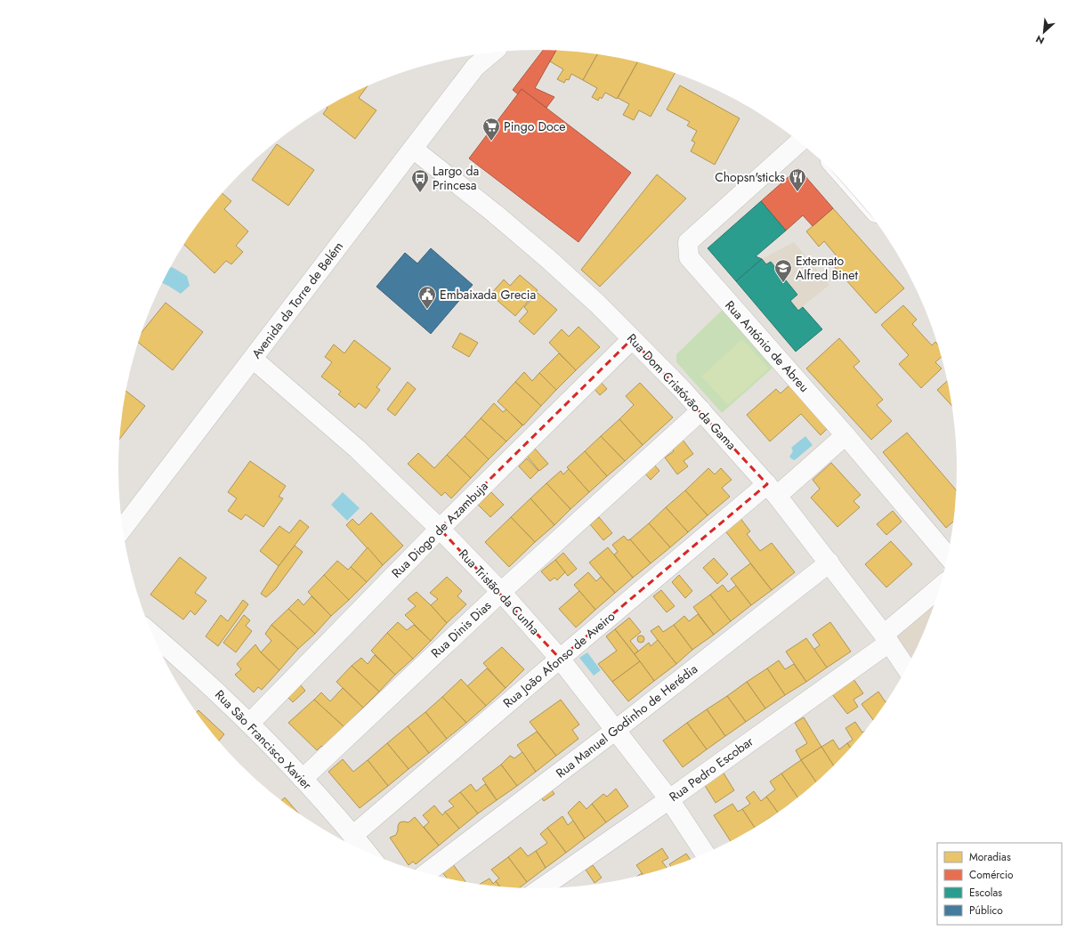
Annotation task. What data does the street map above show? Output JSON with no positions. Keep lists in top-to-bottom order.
{
  "streets": {
    "street": [
      "Avenida da Torre de Belém",
      "Rua António de Abreu",
      "Rua Dom Cristóvão da Gama",
      "Rua Diogo de Azambuja",
      "Rua Tristão da Cunha",
      "Rua Dinis Dias",
      "Rua João Afonso de Aveiro",
      "Rua Manuel Godinho de Herédia",
      "Rua São Francisco Xavier",
      "Rua Pedro Escobar"
    ]
  },
  "crossings": [
    ["Avenida da Torre de Belém", "Rua Dom Cristóvão da Gama"],
    ["Avenida da Torre de Belém", "Rua Tristão da Cunha"],
    ["Rua Dom Cristóvão da Gama", "Rua Diogo de Azambuja"],
    ["Rua Dom Cristóvão da Gama", "Rua Dinis Dias"],
    ["Rua Dom Cristóvão da Gama", "Rua João Afonso de Aveiro"],
    ["Rua Dom Cristóvão da Gama", "Rua Manuel Godinho de Herédia"],
    ["Rua Dom Cristóvão da Gama", "Rua Pedro Escobar"],
    ["Rua Diogo de Azambuja", "Rua Tristão da Cunha"],
    ["Rua Diogo de Azambuja", "Rua São Francisco Xavier"],
    ["Rua Tristão da Cunha", "Rua Dinis Dias"],
    ["Rua Tristão da Cunha", "Rua João Afonso de Aveiro"],
    ["Rua Tristão da Cunha", "Rua Manuel Godinho de Herédia"],
    ["Rua Tristão da Cunha", "Rua Pedro Escobar"],
    ["Rua Dinis Dias", "Rua São Francisco Xavier"],
    ["Rua João Afonso de Aveiro", "Rua São Francisco Xavier"]
  ],
  "places": {
    "supermarket": ["Pingo Doce"],
    "restaurant": ["Chopsn'sticks"],
    "bus stop": ["Largo da Princesa"],
    "school or university": ["Externato Alfred Binet"],
    "public building": ["Embaixada Grecia"]
  },
  "legend": [
    "Moradias",
    "Comércio",
    "Escolas",
    "Público"
  ],
  "north": "bottom left"
}
